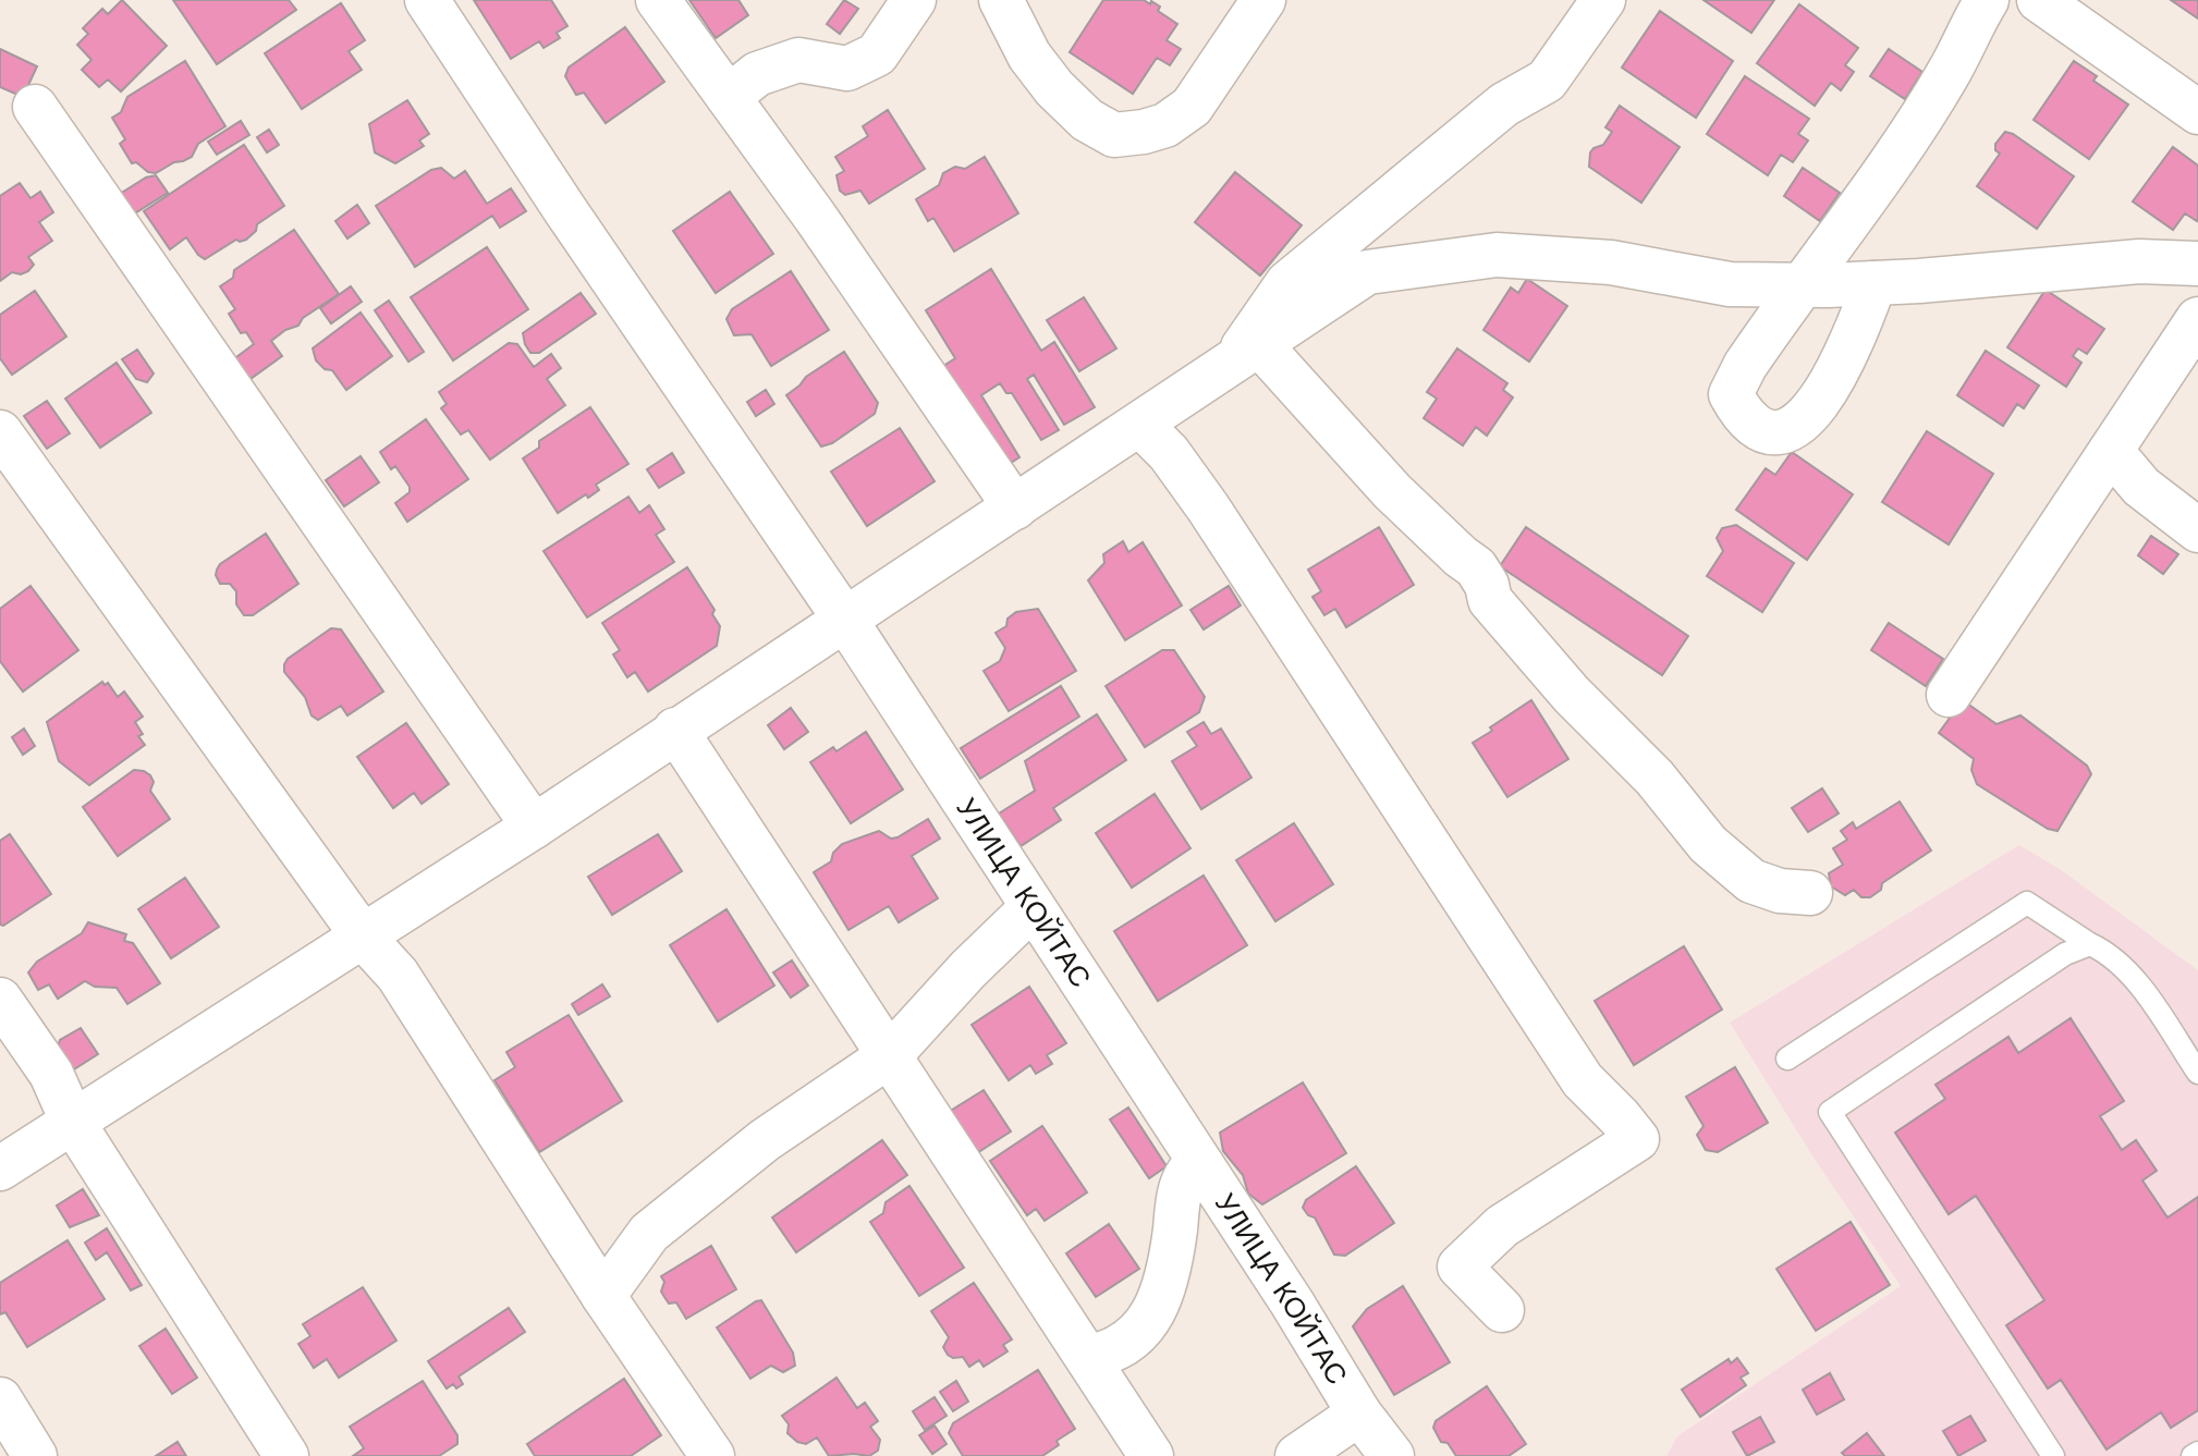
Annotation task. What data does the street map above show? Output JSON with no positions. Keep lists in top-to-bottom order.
{
  "streets": {
    "street": ["УЛИЦА КОЙТАС"]
  }
}
